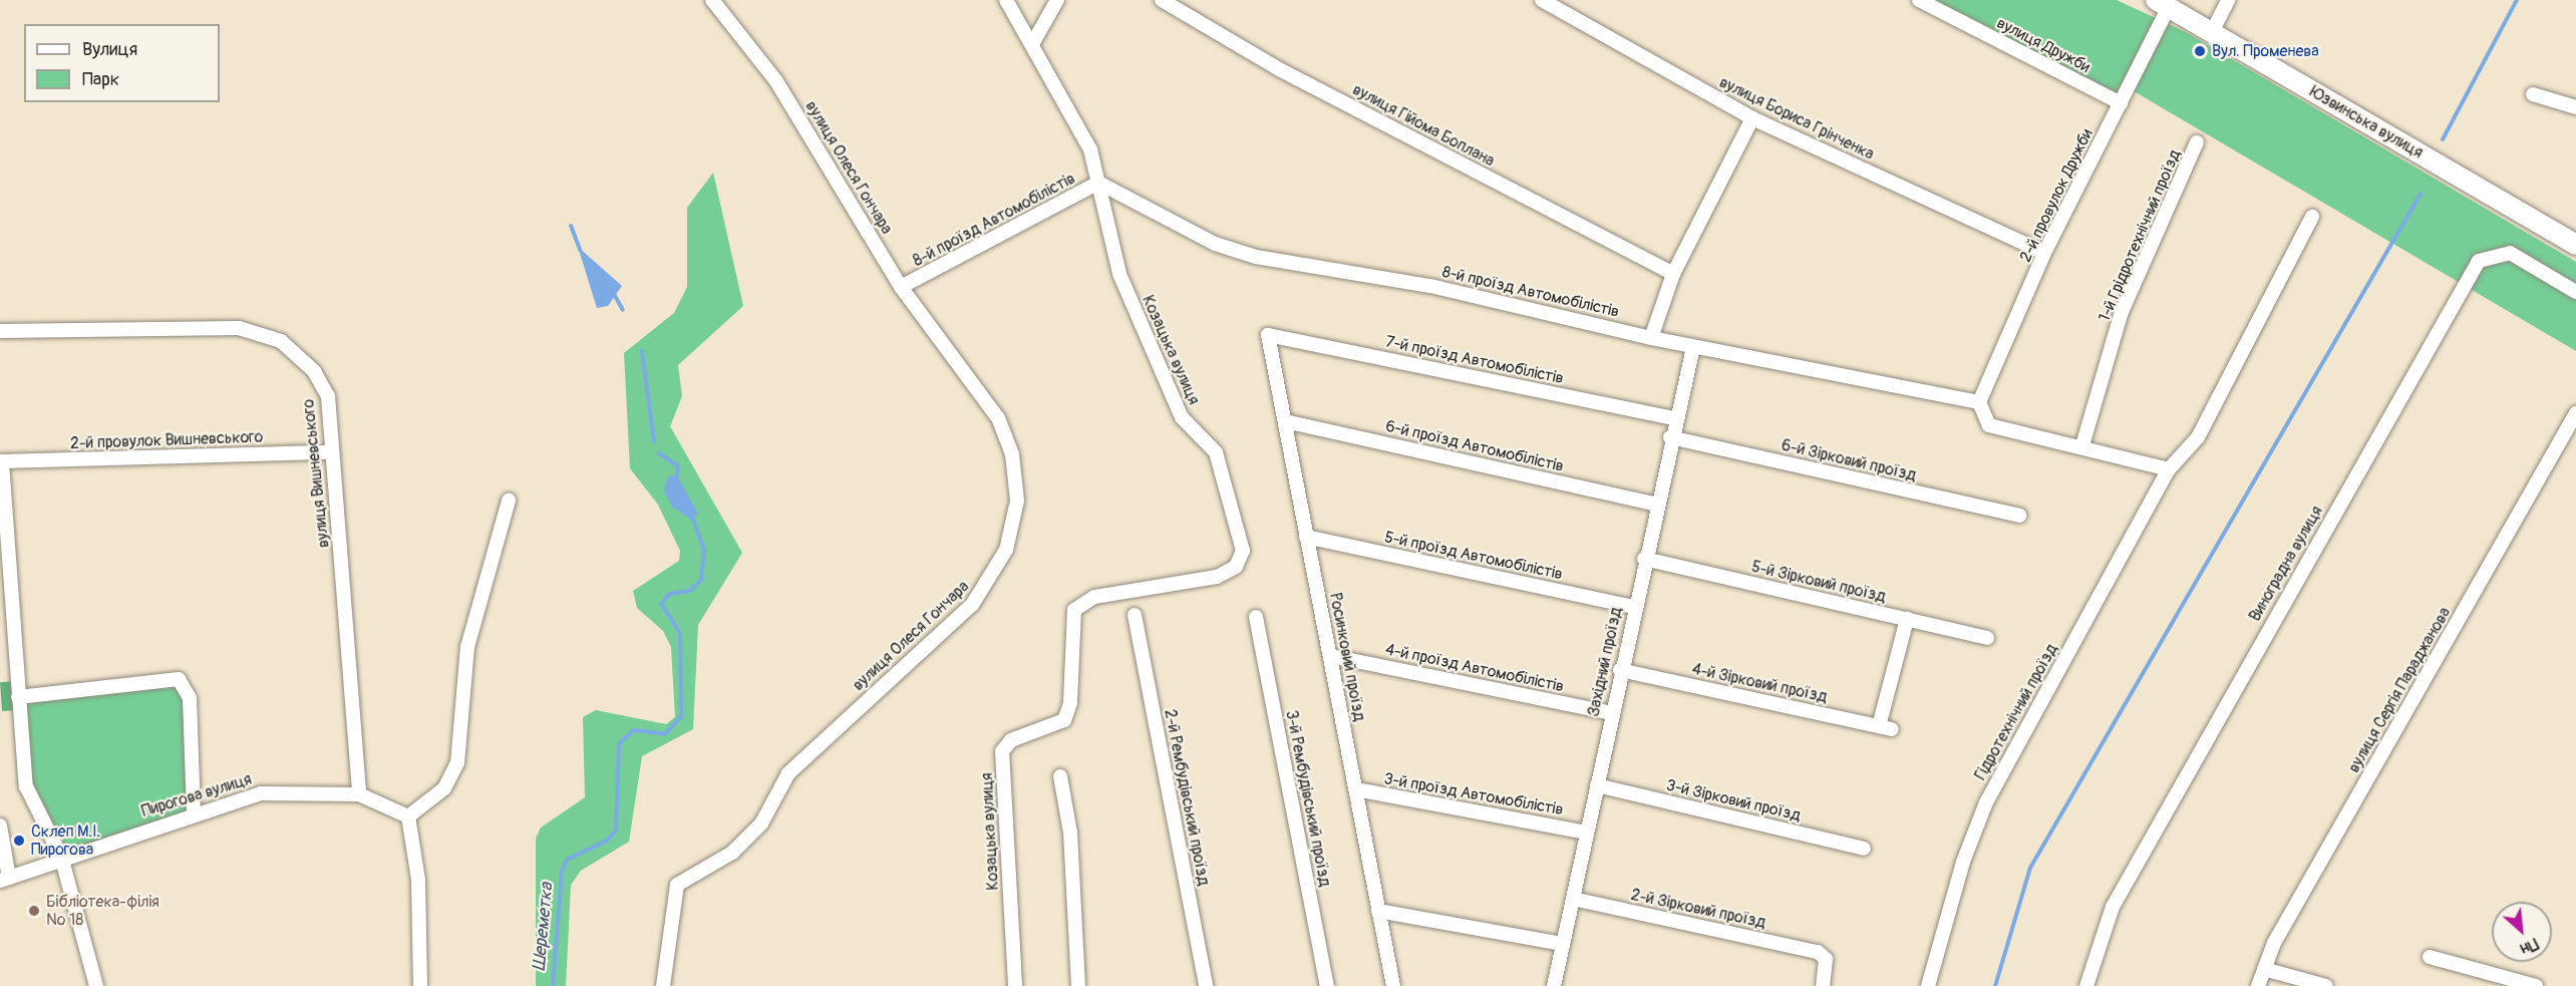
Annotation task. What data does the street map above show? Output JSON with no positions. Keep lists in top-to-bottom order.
{
  "streets": {
    "main road": ["Юзвинська вулиця"],
    "street": [
      "вулиця Дружби",
      "вулиця Бориса Грінченка",
      "вулиця Гійома Боплана",
      "вулиця Олеся Гончара",
      "2-й провулок Дружби",
      "8-й проїзд Автомобілістів",
      "1-й Грідротехнічний проїзд",
      "Козацька вулиця",
      "7-й проїзд Автомобілістів",
      "2-й провулок Вишневського",
      "6-й проїзд Автомобілістів",
      "6-й Зірковий проїзд",
      "вулиця Вишневського",
      "5-й проїзд Автомобілістів",
      "Виноградна вулиця",
      "5-й Зірковий проїзд",
      "Росинковий проїзд",
      "Західний проїзд",
      "4-й проїзд Автомобілістів",
      "4-й Зірковий проїзд",
      "вулиця Сергія Параджанова",
      "Гідротехнічний проїзд",
      "3-й проїзд Автомобілістів",
      "Пирогова вулиця",
      "2-й Рембудівський проїзд",
      "3-й Рембудівський проїзд",
      "3-й Зірковий проїзд",
      "2-й Зірковий проїзд"
    ]
  },
  "crossings": [
    ["вулиця Дружби", "2-й провулок Дружби"],
    ["вулиця Бориса Грінченка", "2-й провулок Дружби"],
    ["Юзвинська вулиця", "2-й провулок Дружби"],
    ["вулиця Олеся Гончара", "8-й проїзд Автомобілістів"],
    ["2-й провулок Дружби", "8-й проїзд Автомобілістів"],
    ["8-й проїзд Автомобілістів", "Козацька вулиця"],
    ["8-й проїзд Автомобілістів", "Західний проїзд"],
    ["7-й проїзд Автомобілістів", "Росинковий проїзд"],
    ["7-й проїзд Автомобілістів", "Західний проїзд"],
    ["2-й провулок Вишневського", "вулиця Вишневського"],
    ["2-й провулок Вишневського", "Пирогова вулиця"],
    ["6-й проїзд Автомобілістів", "Росинковий проїзд"],
    ["6-й проїзд Автомобілістів", "Західний проїзд"],
    ["6-й Зірковий проїзд", "Західний проїзд"],
    ["вулиця Вишневського", "Пирогова вулиця"],
    ["5-й проїзд Автомобілістів", "Росинковий проїзд"],
    ["5-й проїзд Автомобілістів", "Західний проїзд"],
    ["5-й Зірковий проїзд", "Західний проїзд"],
    ["5-й Зірковий проїзд", "4-й Зірковий проїзд"],
    ["Росинковий проїзд", "4-й проїзд Автомобілістів"],
    ["Росинковий проїзд", "3-й проїзд Автомобілістів"],
    ["Західний проїзд", "4-й проїзд Автомобілістів"],
    ["Західний проїзд", "4-й Зірковий проїзд"],
    ["Західний проїзд", "3-й проїзд Автомобілістів"],
    ["Західний проїзд", "3-й Зірковий проїзд"],
    ["Західний проїзд", "2-й Зірковий проїзд"]
  ],
  "water": ["Шереметка"],
  "places": ["Вул. Променева", "Склеп М.І. Пирогова", "Бібліотека-філія № 18"],
  "legend": ["Вулиця", "Парк"],
  "north": "bottom right"
}
